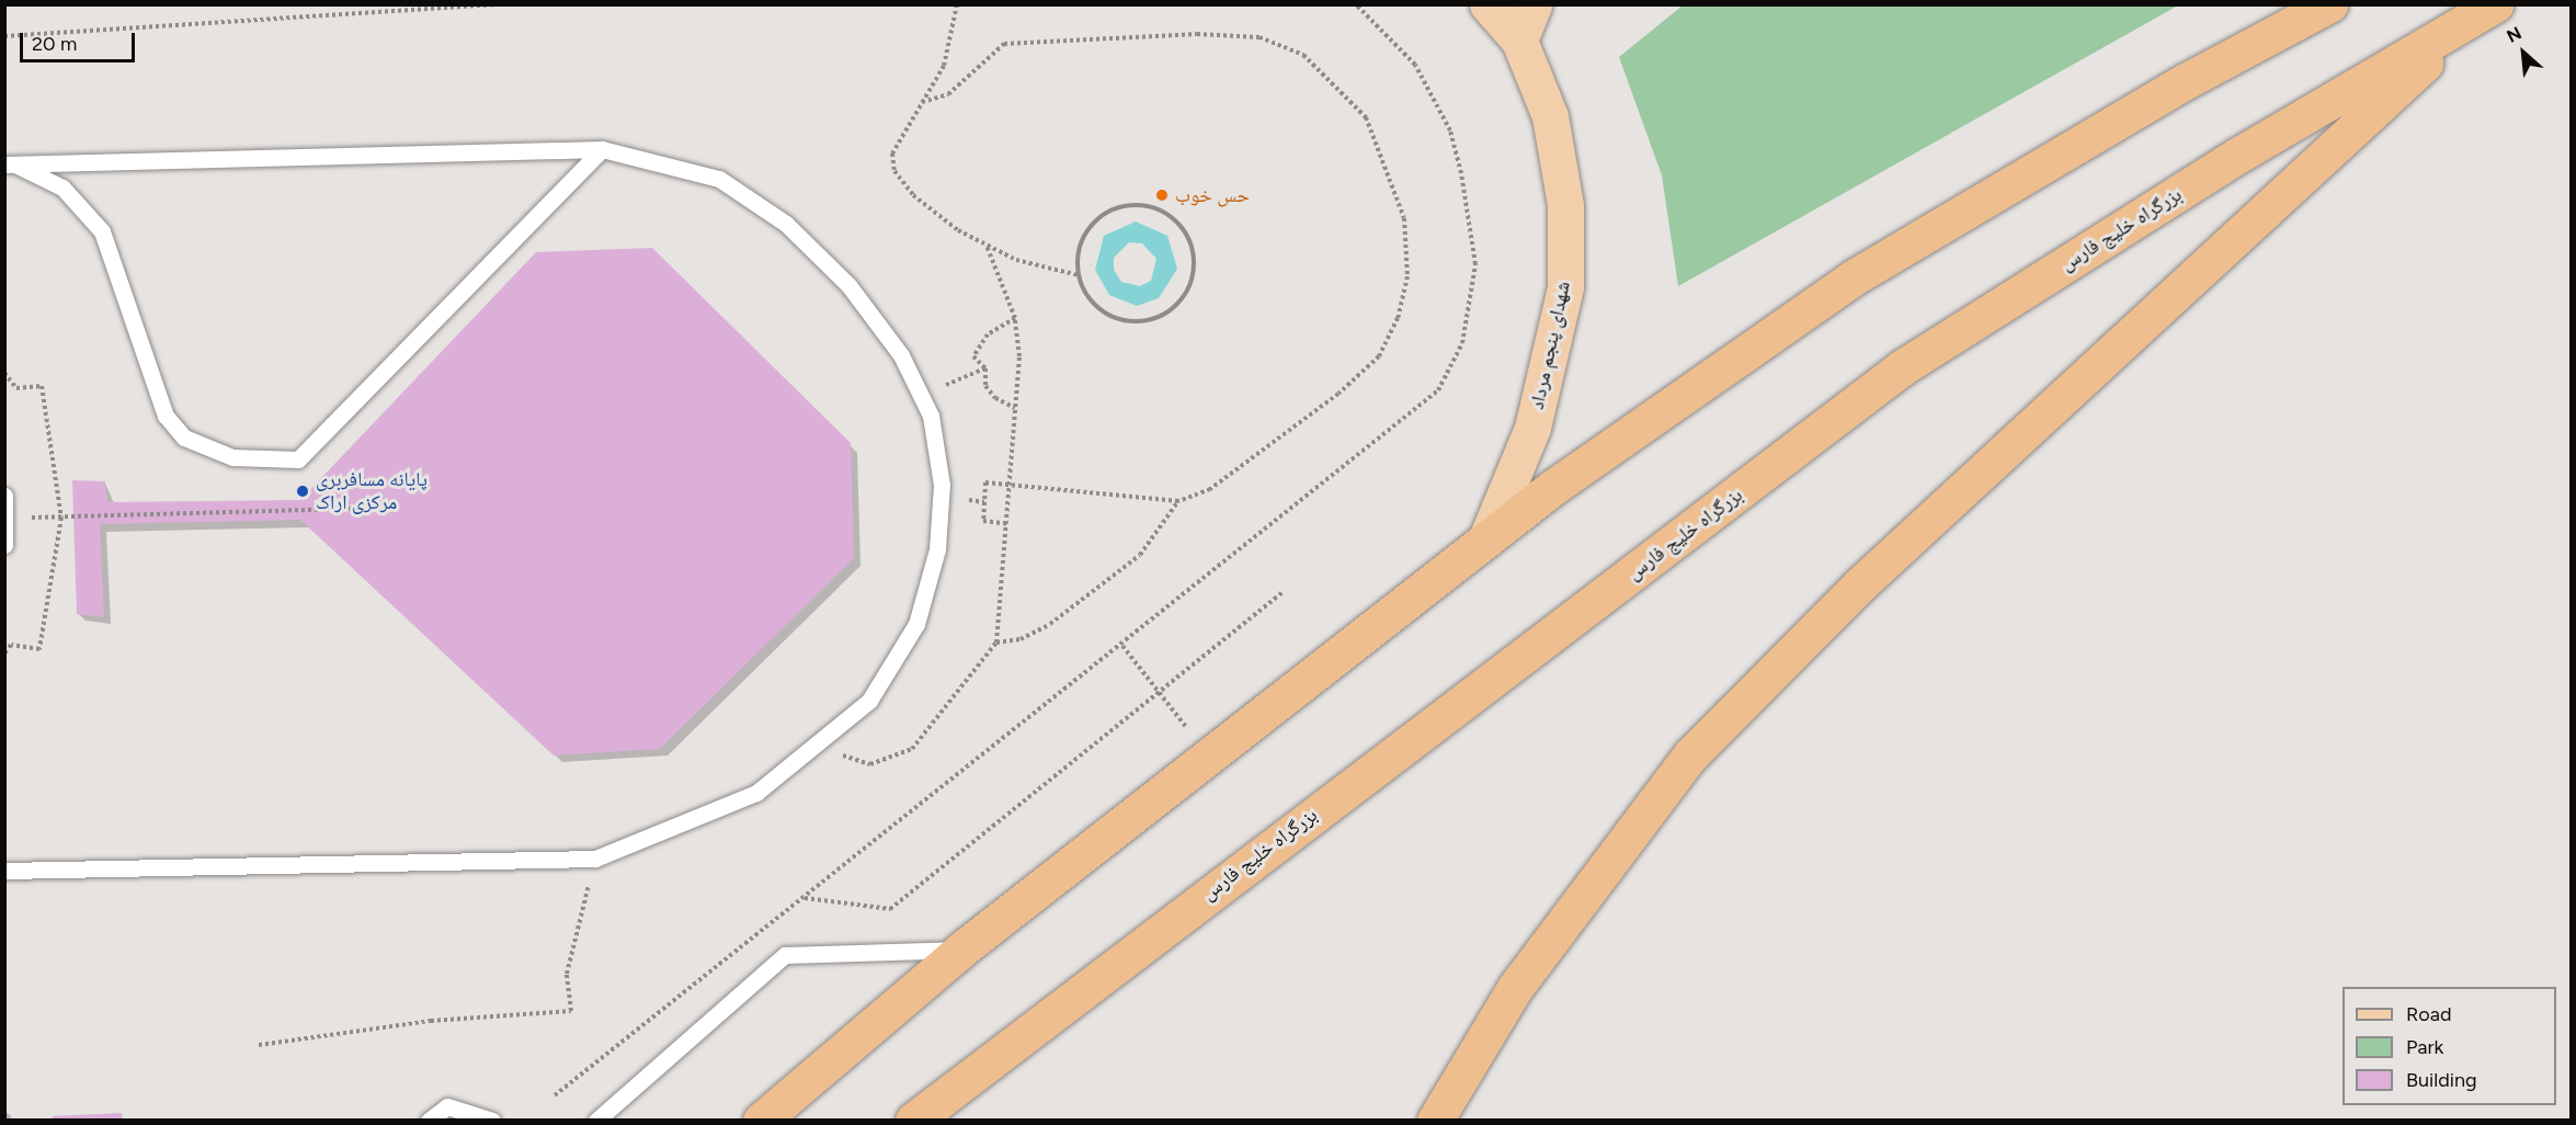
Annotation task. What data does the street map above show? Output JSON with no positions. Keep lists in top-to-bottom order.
{
  "streets": {
    "highway": ["بزرگراه خلیج فارس"],
    "main road": ["شهدای پنجم مرداد"]
  },
  "places": ["حس خوب", "پایانه مسافربری مرکزی اراک"],
  "legend": ["Road", "Park", "Building"],
  "scale_bar": "20 m",
  "north": "top left"
}
